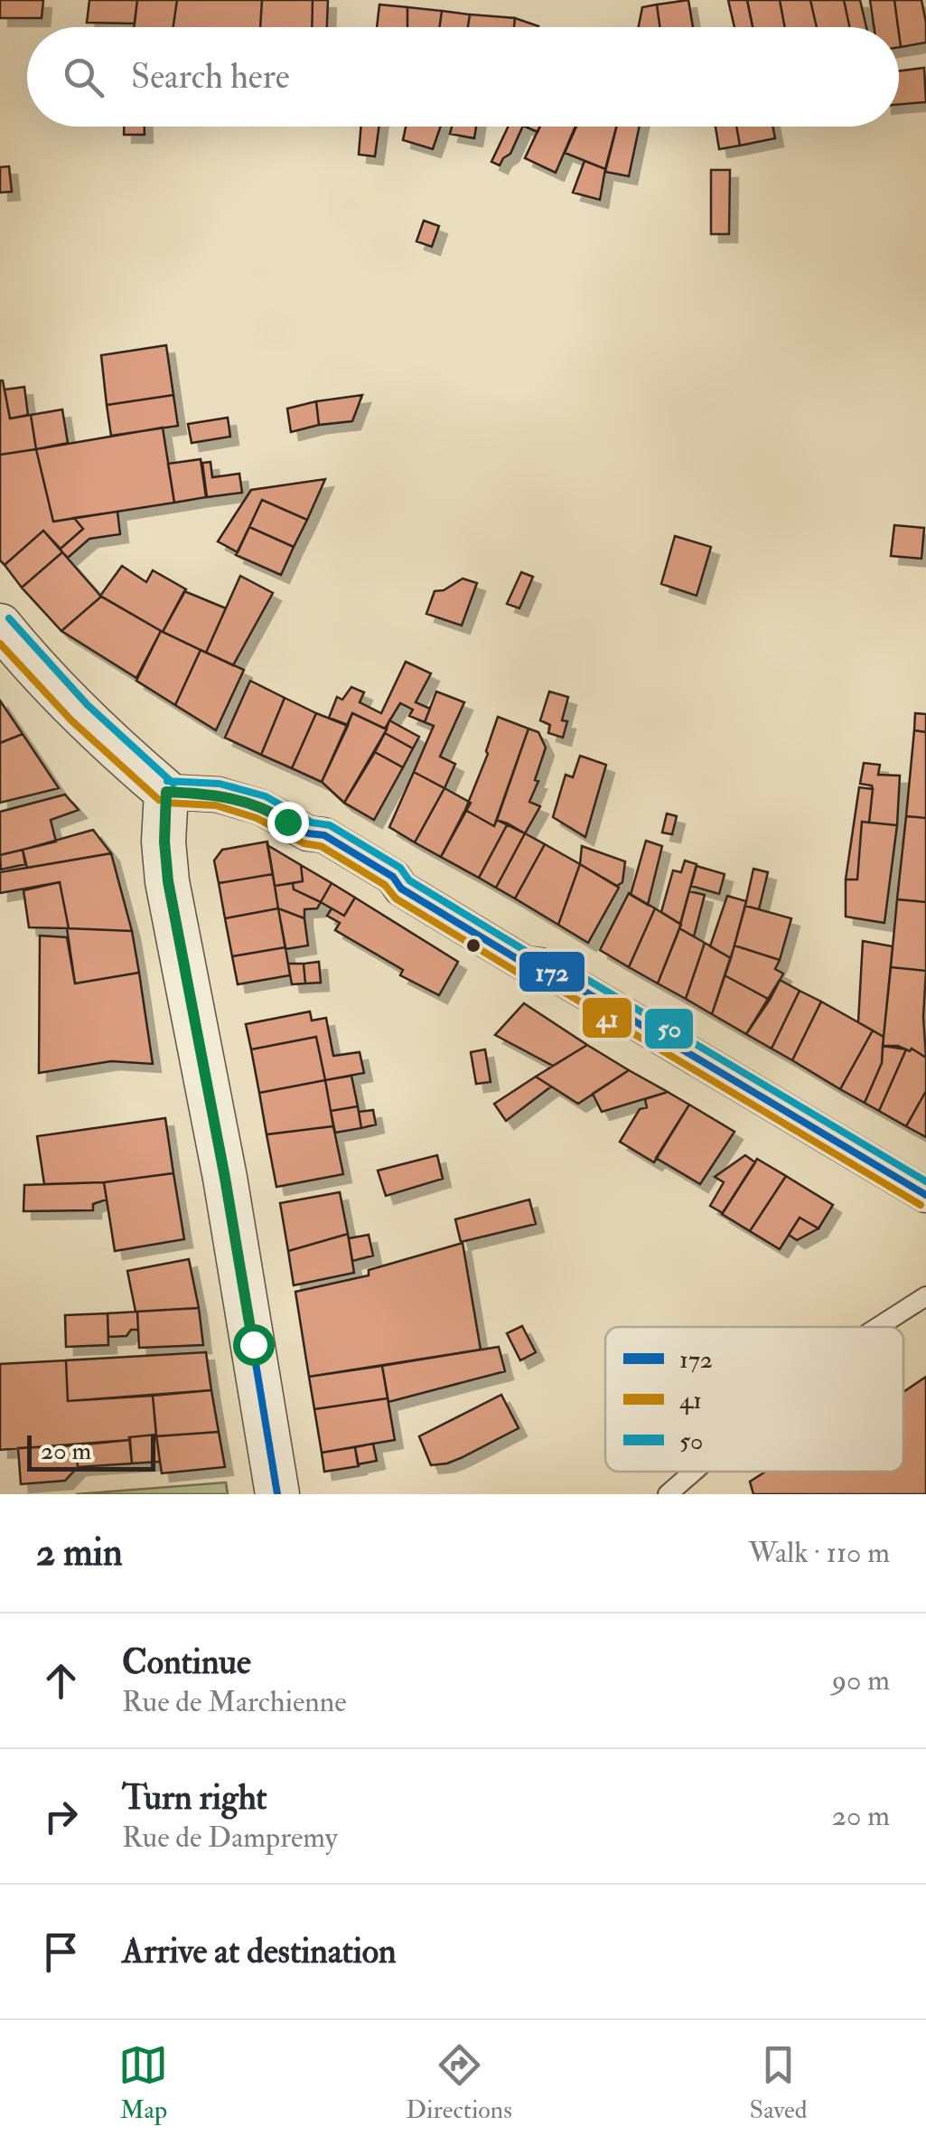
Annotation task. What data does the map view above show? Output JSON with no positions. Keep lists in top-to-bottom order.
{
  "lines": ["transit line 50", "transit line 41", "transit line 172"],
  "legend": ["172", "41", "50"],
  "scale_bar": "20 m",
  "page": {
    "search": "Search here",
    "scale": "20 m",
    "heading": ["2 min", "Walk · 110 m"],
    "list": [
      ["Continue", "Rue de Marchienne", "90 m"],
      ["Turn right", "Rue de Dampremy", "20 m"],
      "Arrive at destination"
    ],
    "nav": ["Map", "Directions", "Saved"]
  }
}
